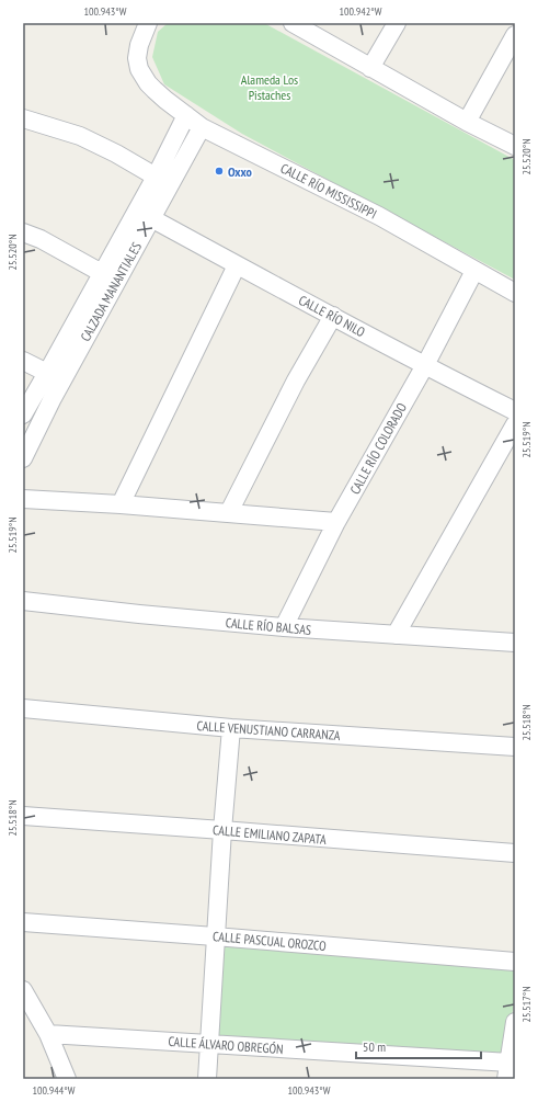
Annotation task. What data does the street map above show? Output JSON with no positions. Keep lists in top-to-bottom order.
{
  "streets": {
    "street": [
      "CALLE RÍO MISSISSIPPI",
      "CALZADA MANANTIALES",
      "CALLE RÍO NILO",
      "CALLE RÍO COLORADO",
      "CALLE RÍO BALSAS",
      "CALLE VENUSTIANO CARRANZA",
      "CALLE EMILIANO ZAPATA",
      "CALLE PASCUAL OROZCO",
      "CALLE ÁLVARO OBREGÓN"
    ]
  },
  "crossings": [
    ["CALLE RÍO MISSISSIPPI", "CALZADA MANANTIALES"],
    ["CALLE RÍO MISSISSIPPI", "CALLE RÍO COLORADO"],
    ["CALZADA MANANTIALES", "CALLE RÍO NILO"],
    ["CALLE RÍO NILO", "CALLE RÍO COLORADO"],
    ["CALLE RÍO COLORADO", "CALLE RÍO BALSAS"]
  ],
  "parks": ["Alameda Los Pistaches"],
  "places": ["Oxxo"],
  "scale_bar": "50 m",
  "coordinates": [
    "100.943°W",
    "100.942°W",
    "25.520°N",
    "25.519°N",
    "25.518°N",
    "25.517°N",
    "100.944°W"
  ]
}
